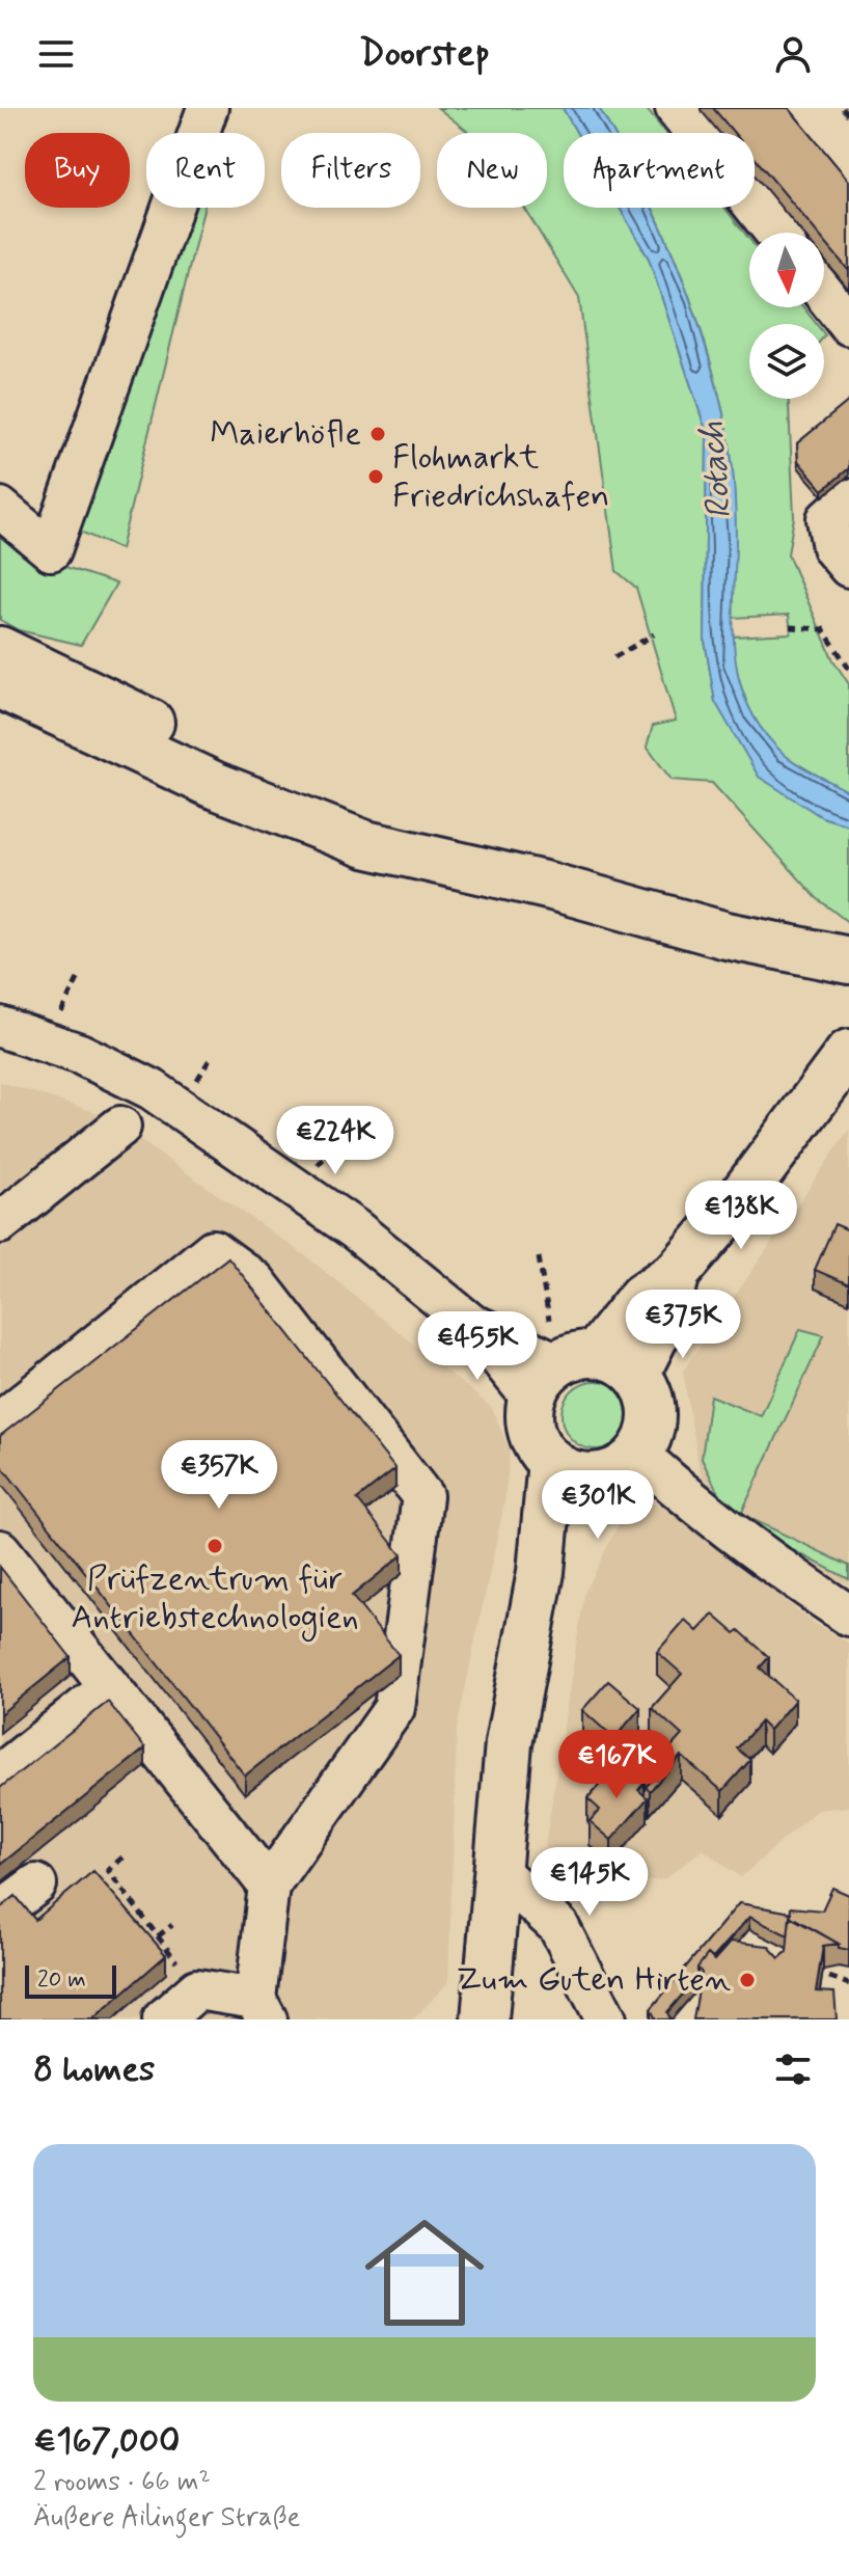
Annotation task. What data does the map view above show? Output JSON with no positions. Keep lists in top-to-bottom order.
{
  "water": ["Rotach"],
  "places": [
    "Maierhöfle",
    "Flohmarkt Friedrichshafen",
    "Prüfzentrum für Antriebstechnologien",
    "Zum Guten Hirten"
  ],
  "scale_bar": "20 m",
  "north": "bottom",
  "page": {
    "header": "Doorstep",
    "chip": [
      "Buy",
      "Rent",
      "Filters",
      "New",
      "Apartment"
    ],
    "price": [
      "€224K",
      "€138K",
      "€375K",
      "€455K",
      "€357K",
      "€301K",
      "€167K",
      "€145K"
    ],
    "scale": "20 m",
    "heading": "8 homes",
    "list": [
      {
        "name": "€167,000",
        "note": "2 rooms · 66 m² · Äußere Ailinger Straße"
      }
    ]
  }
}
